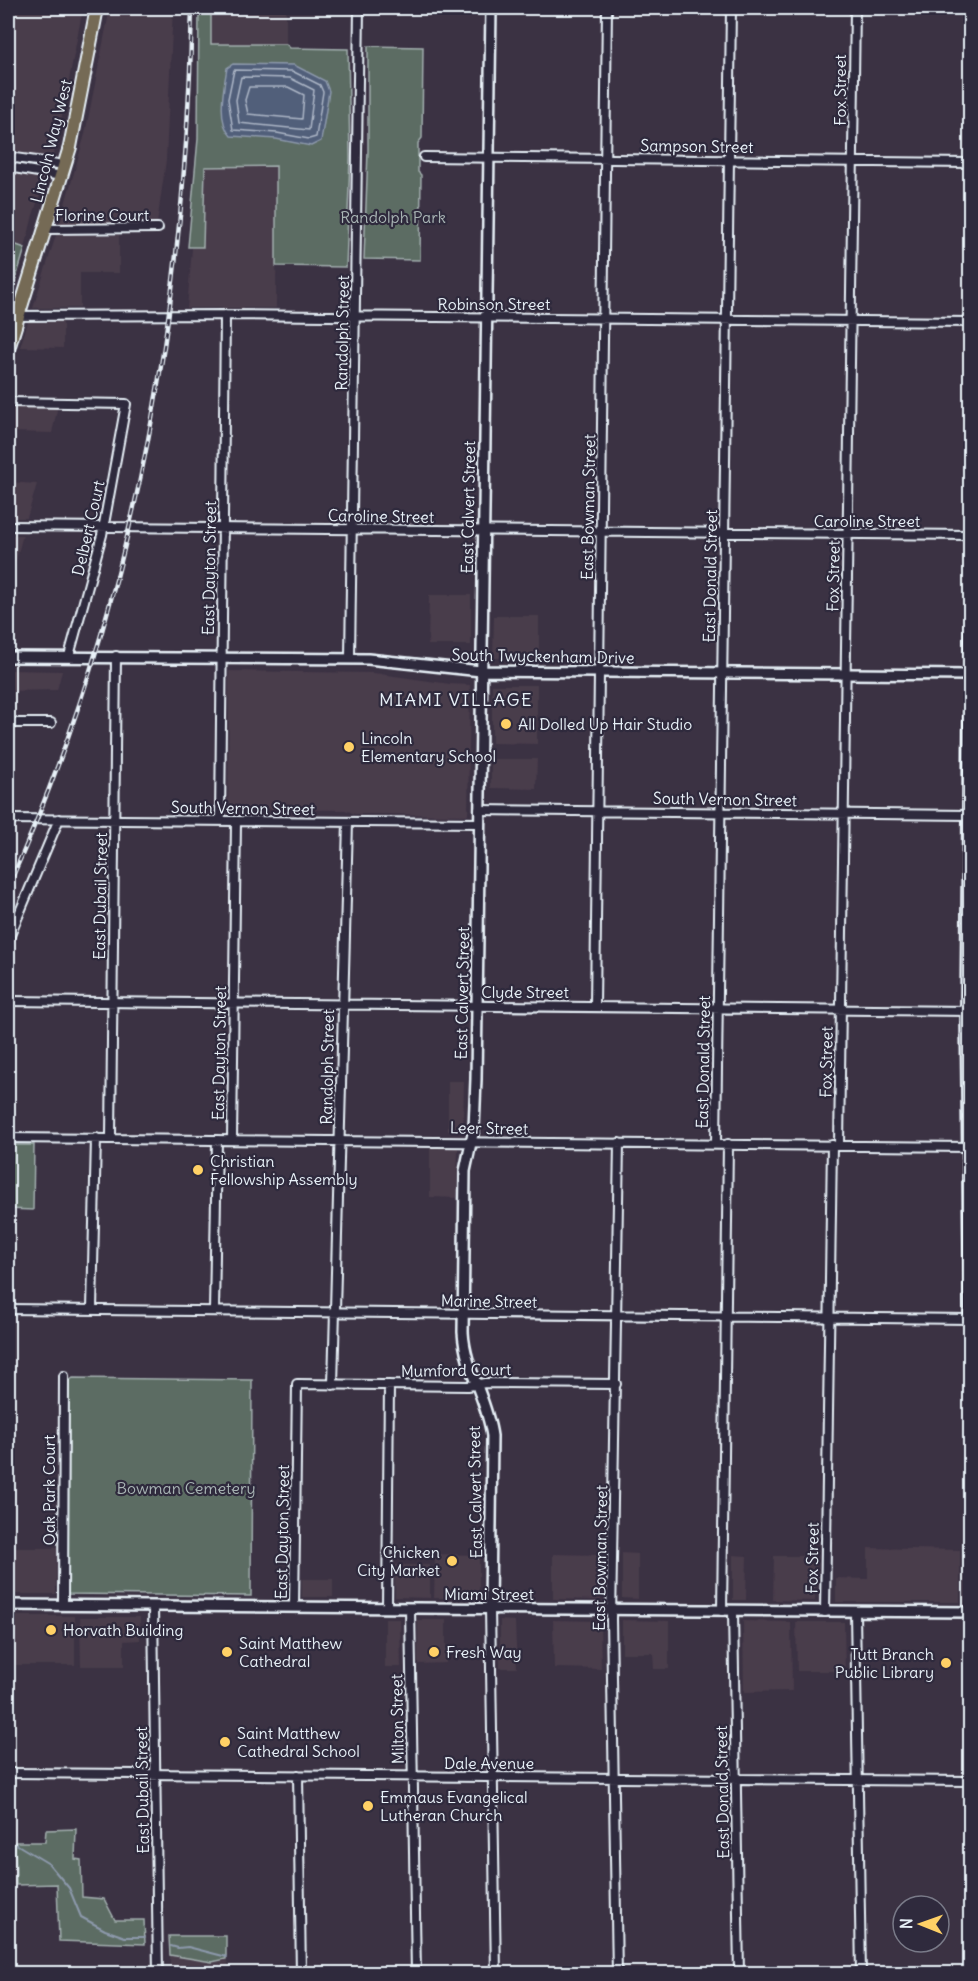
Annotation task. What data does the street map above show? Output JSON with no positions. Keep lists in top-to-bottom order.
{
  "streets": {
    "main road": ["Lincoln Way West"],
    "street": [
      "Fox Street",
      "Sampson Street",
      "Florine Court",
      "Robinson Street",
      "Randolph Street",
      "East Calvert Street",
      "East Bowman Street",
      "Caroline Street",
      "Delbert Court",
      "East Dayton Street",
      "East Donald Street",
      "South Twyckenham Drive",
      "South Vernon Street",
      "East Dubail Street",
      "Clyde Street",
      "Leer Street",
      "Marine Street",
      "Mumford Court",
      "Oak Park Court",
      "Miami Street",
      "Milton Street",
      "Dale Avenue"
    ]
  },
  "crossings": [
    ["Fox Street", "Sampson Street"],
    ["Fox Street", "Robinson Street"],
    ["Fox Street", "Caroline Street"],
    ["Fox Street", "South Twyckenham Drive"],
    ["Fox Street", "South Vernon Street"],
    ["Fox Street", "Clyde Street"],
    ["Fox Street", "Leer Street"],
    ["Fox Street", "Marine Street"],
    ["Fox Street", "Miami Street"],
    ["Lincoln Way West", "Florine Court"],
    ["Lincoln Way West", "Robinson Street"],
    ["Sampson Street", "East Calvert Street"],
    ["Sampson Street", "East Bowman Street"],
    ["Sampson Street", "East Donald Street"],
    ["Robinson Street", "Randolph Street"],
    ["Robinson Street", "East Calvert Street"],
    ["Robinson Street", "East Bowman Street"],
    ["Robinson Street", "East Dayton Street"],
    ["Robinson Street", "East Donald Street"],
    ["Randolph Street", "Caroline Street"],
    ["Randolph Street", "South Twyckenham Drive"],
    ["Randolph Street", "South Vernon Street"],
    ["Randolph Street", "Clyde Street"],
    ["Randolph Street", "Leer Street"],
    ["Randolph Street", "Marine Street"],
    ["Randolph Street", "Mumford Court"],
    ["East Calvert Street", "Caroline Street"],
    ["East Calvert Street", "South Twyckenham Drive"],
    ["East Calvert Street", "South Vernon Street"],
    ["East Calvert Street", "Clyde Street"],
    ["East Calvert Street", "Leer Street"],
    ["East Calvert Street", "Marine Street"],
    ["East Calvert Street", "Mumford Court"],
    ["East Calvert Street", "Miami Street"],
    ["East Calvert Street", "Dale Avenue"],
    ["East Bowman Street", "Caroline Street"],
    ["East Bowman Street", "South Twyckenham Drive"],
    ["East Bowman Street", "South Vernon Street"],
    ["East Bowman Street", "Clyde Street"],
    ["East Bowman Street", "Leer Street"],
    ["East Bowman Street", "Marine Street"],
    ["East Bowman Street", "Mumford Court"],
    ["East Bowman Street", "Miami Street"],
    ["East Bowman Street", "Dale Avenue"],
    ["Caroline Street", "Delbert Court"],
    ["Caroline Street", "East Dayton Street"],
    ["Caroline Street", "East Donald Street"],
    ["Delbert Court", "South Twyckenham Drive"],
    ["East Dayton Street", "South Twyckenham Drive"],
    ["East Dayton Street", "South Vernon Street"],
    ["East Dayton Street", "Clyde Street"],
    ["East Dayton Street", "Leer Street"],
    ["East Dayton Street", "Marine Street"],
    ["East Dayton Street", "Mumford Court"],
    ["East Dayton Street", "Miami Street"],
    ["East Donald Street", "South Twyckenham Drive"],
    ["East Donald Street", "South Vernon Street"],
    ["East Donald Street", "Clyde Street"],
    ["East Donald Street", "Leer Street"],
    ["East Donald Street", "Marine Street"],
    ["East Donald Street", "Miami Street"],
    ["East Donald Street", "Dale Avenue"],
    ["South Twyckenham Drive", "East Dubail Street"],
    ["South Vernon Street", "East Dubail Street"],
    ["East Dubail Street", "Clyde Street"],
    ["East Dubail Street", "Leer Street"],
    ["East Dubail Street", "Miami Street"],
    ["East Dubail Street", "Dale Avenue"],
    ["Oak Park Court", "Miami Street"],
    ["Miami Street", "Milton Street"],
    ["Milton Street", "Dale Avenue"]
  ],
  "districts": ["MIAMI VILLAGE"],
  "parks": ["Randolph Park", "Bowman Cemetery"],
  "places": [
    "All Dolled Up Hair Studio",
    "Lincoln Elementary School",
    "Christian Fellowship Assembly",
    "Chicken City Market",
    "Horvath Building",
    "Saint Matthew Cathedral",
    "Fresh Way",
    "Tutt Branch Public Library",
    "Saint Matthew Cathedral School",
    "Emmaus Evangelical Lutheran Church"
  ],
  "north": "left"
}
